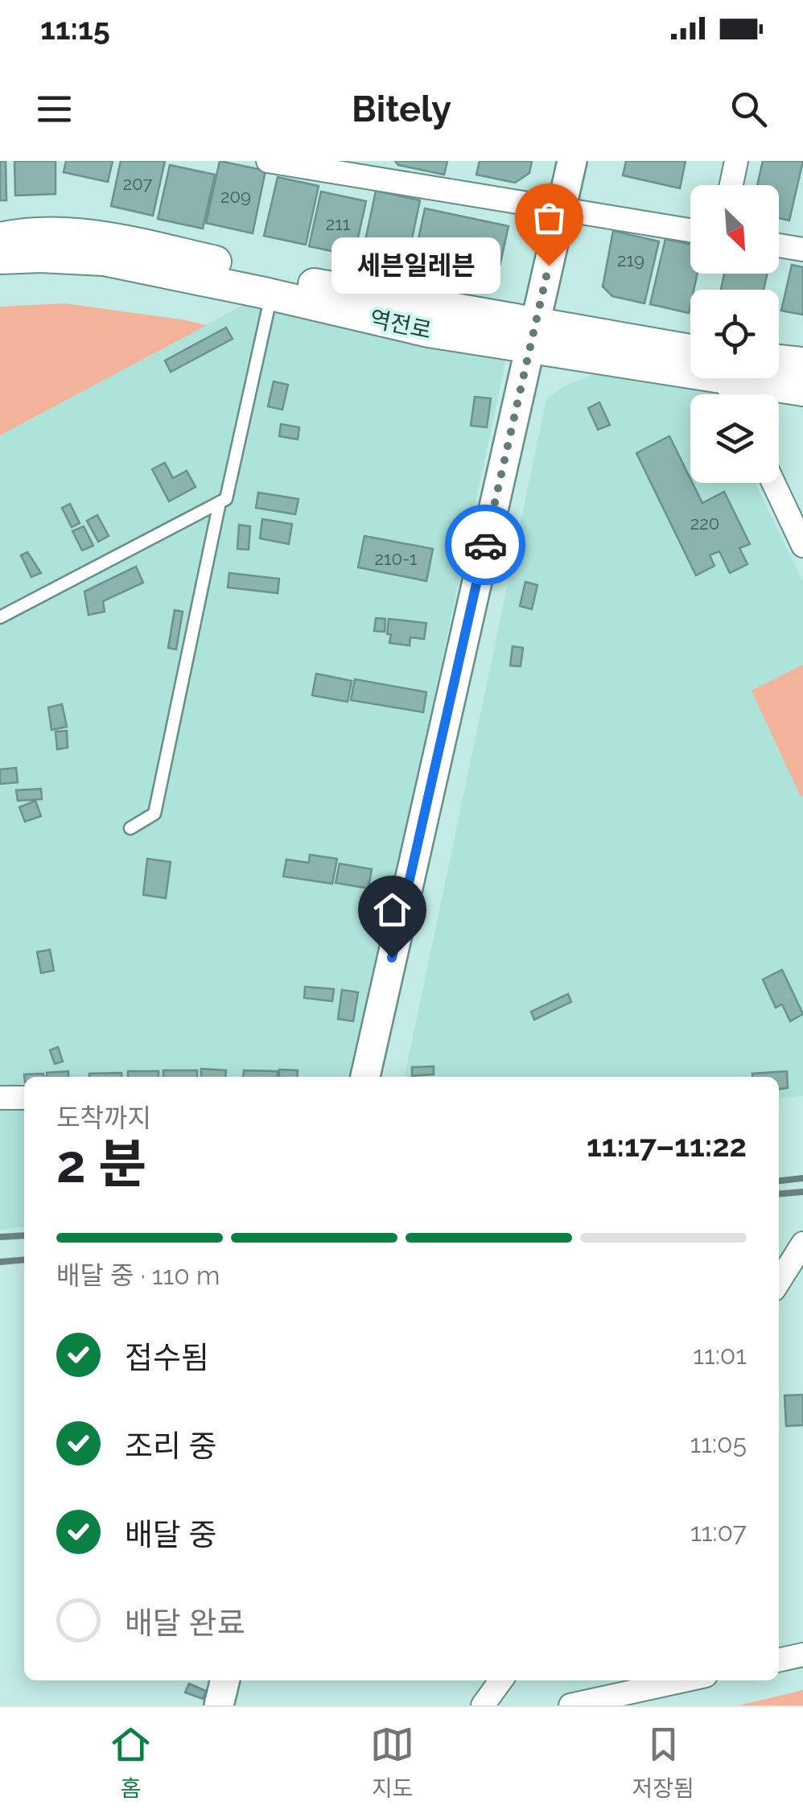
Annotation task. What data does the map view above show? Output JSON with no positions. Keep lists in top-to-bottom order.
{
  "streets": {
    "main road": ["역전로"]
  },
  "places": ["세븐일레븐"],
  "house_numbers": [
    "207",
    "209",
    "211",
    "219",
    "220",
    "210-1"
  ],
  "north": "bottom right",
  "page": {
    "status": "11:15",
    "header": "Bitely",
    "bubble": "세븐일레븐",
    "heading": ["2 분", "도착까지", "11:17–11:22"],
    "bar": "배달 중 · 110 m",
    "list": [
      ["접수됨", "11:01"],
      ["조리 중", "11:05"],
      ["배달 중", "11:07"],
      "배달 완료"
    ],
    "tabs": ["홈", "지도", "저장됨"]
  }
}
